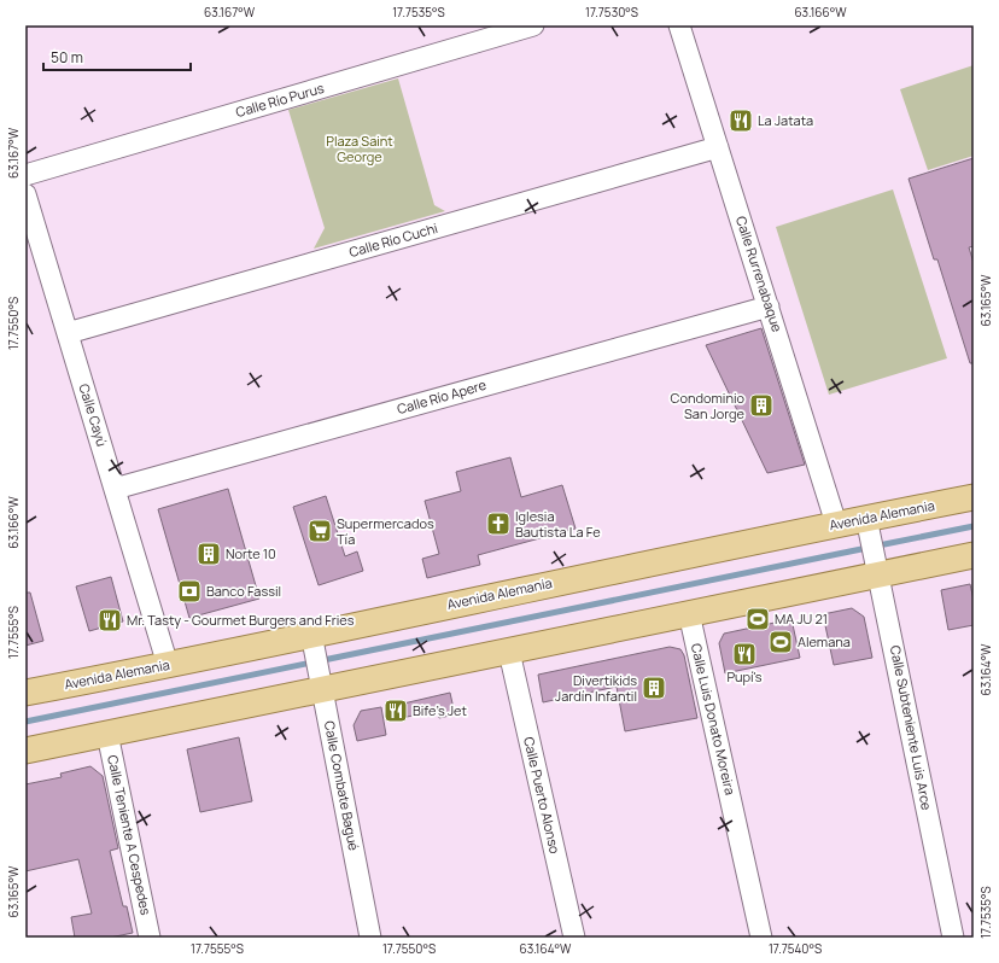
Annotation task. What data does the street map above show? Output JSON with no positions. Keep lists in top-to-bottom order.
{
  "streets": {
    "main road": ["Avenida Alemania"],
    "street": [
      "Calle Río Purus",
      "Calle Río Cuchi",
      "Calle Rurrenabaque",
      "Calle Río Apere",
      "Calle Cayú",
      "Calle Luis Donato Moreira",
      "Calle Subteniente Luis Arce",
      "Calle Combate Bagué",
      "Calle Puerto Alonso",
      "Calle Teniente A Cespedes"
    ]
  },
  "crossings": [
    ["Calle Río Cuchi", "Calle Rurrenabaque"],
    ["Calle Río Cuchi", "Calle Cayú"],
    ["Calle Rurrenabaque", "Calle Río Apere"],
    ["Calle Rurrenabaque", "Avenida Alemania"],
    ["Calle Río Apere", "Calle Cayú"],
    ["Calle Cayú", "Avenida Alemania"],
    ["Avenida Alemania", "Calle Subteniente Luis Arce"],
    ["Avenida Alemania", "Calle Combate Bagué"]
  ],
  "parks": ["Plaza Saint George"],
  "places": {
    "restaurant": [
      "La Jatata",
      "Mr. Tasty - Gourmet Burgers and Fries",
      "Pupí's",
      "Bife's Jet"
    ],
    "building": ["Condominio San Jorge", "Norte 10", "Divertikids Jardín Infantil"],
    "church": ["Iglesia Bautista La Fe"],
    "supermarket": ["Supermercados Tía"],
    "bank": ["Banco Fassil"],
    "sports": ["MA JU 21", "Alemana"]
  },
  "scale_bar": "50 m",
  "coordinates": [
    "63.167°W",
    "17.7535°S",
    "17.7530°S",
    "63.166°W",
    "63.165°W",
    "17.7550°S",
    "17.7555°S",
    "63.164°W",
    "17.7540°S"
  ]
}
